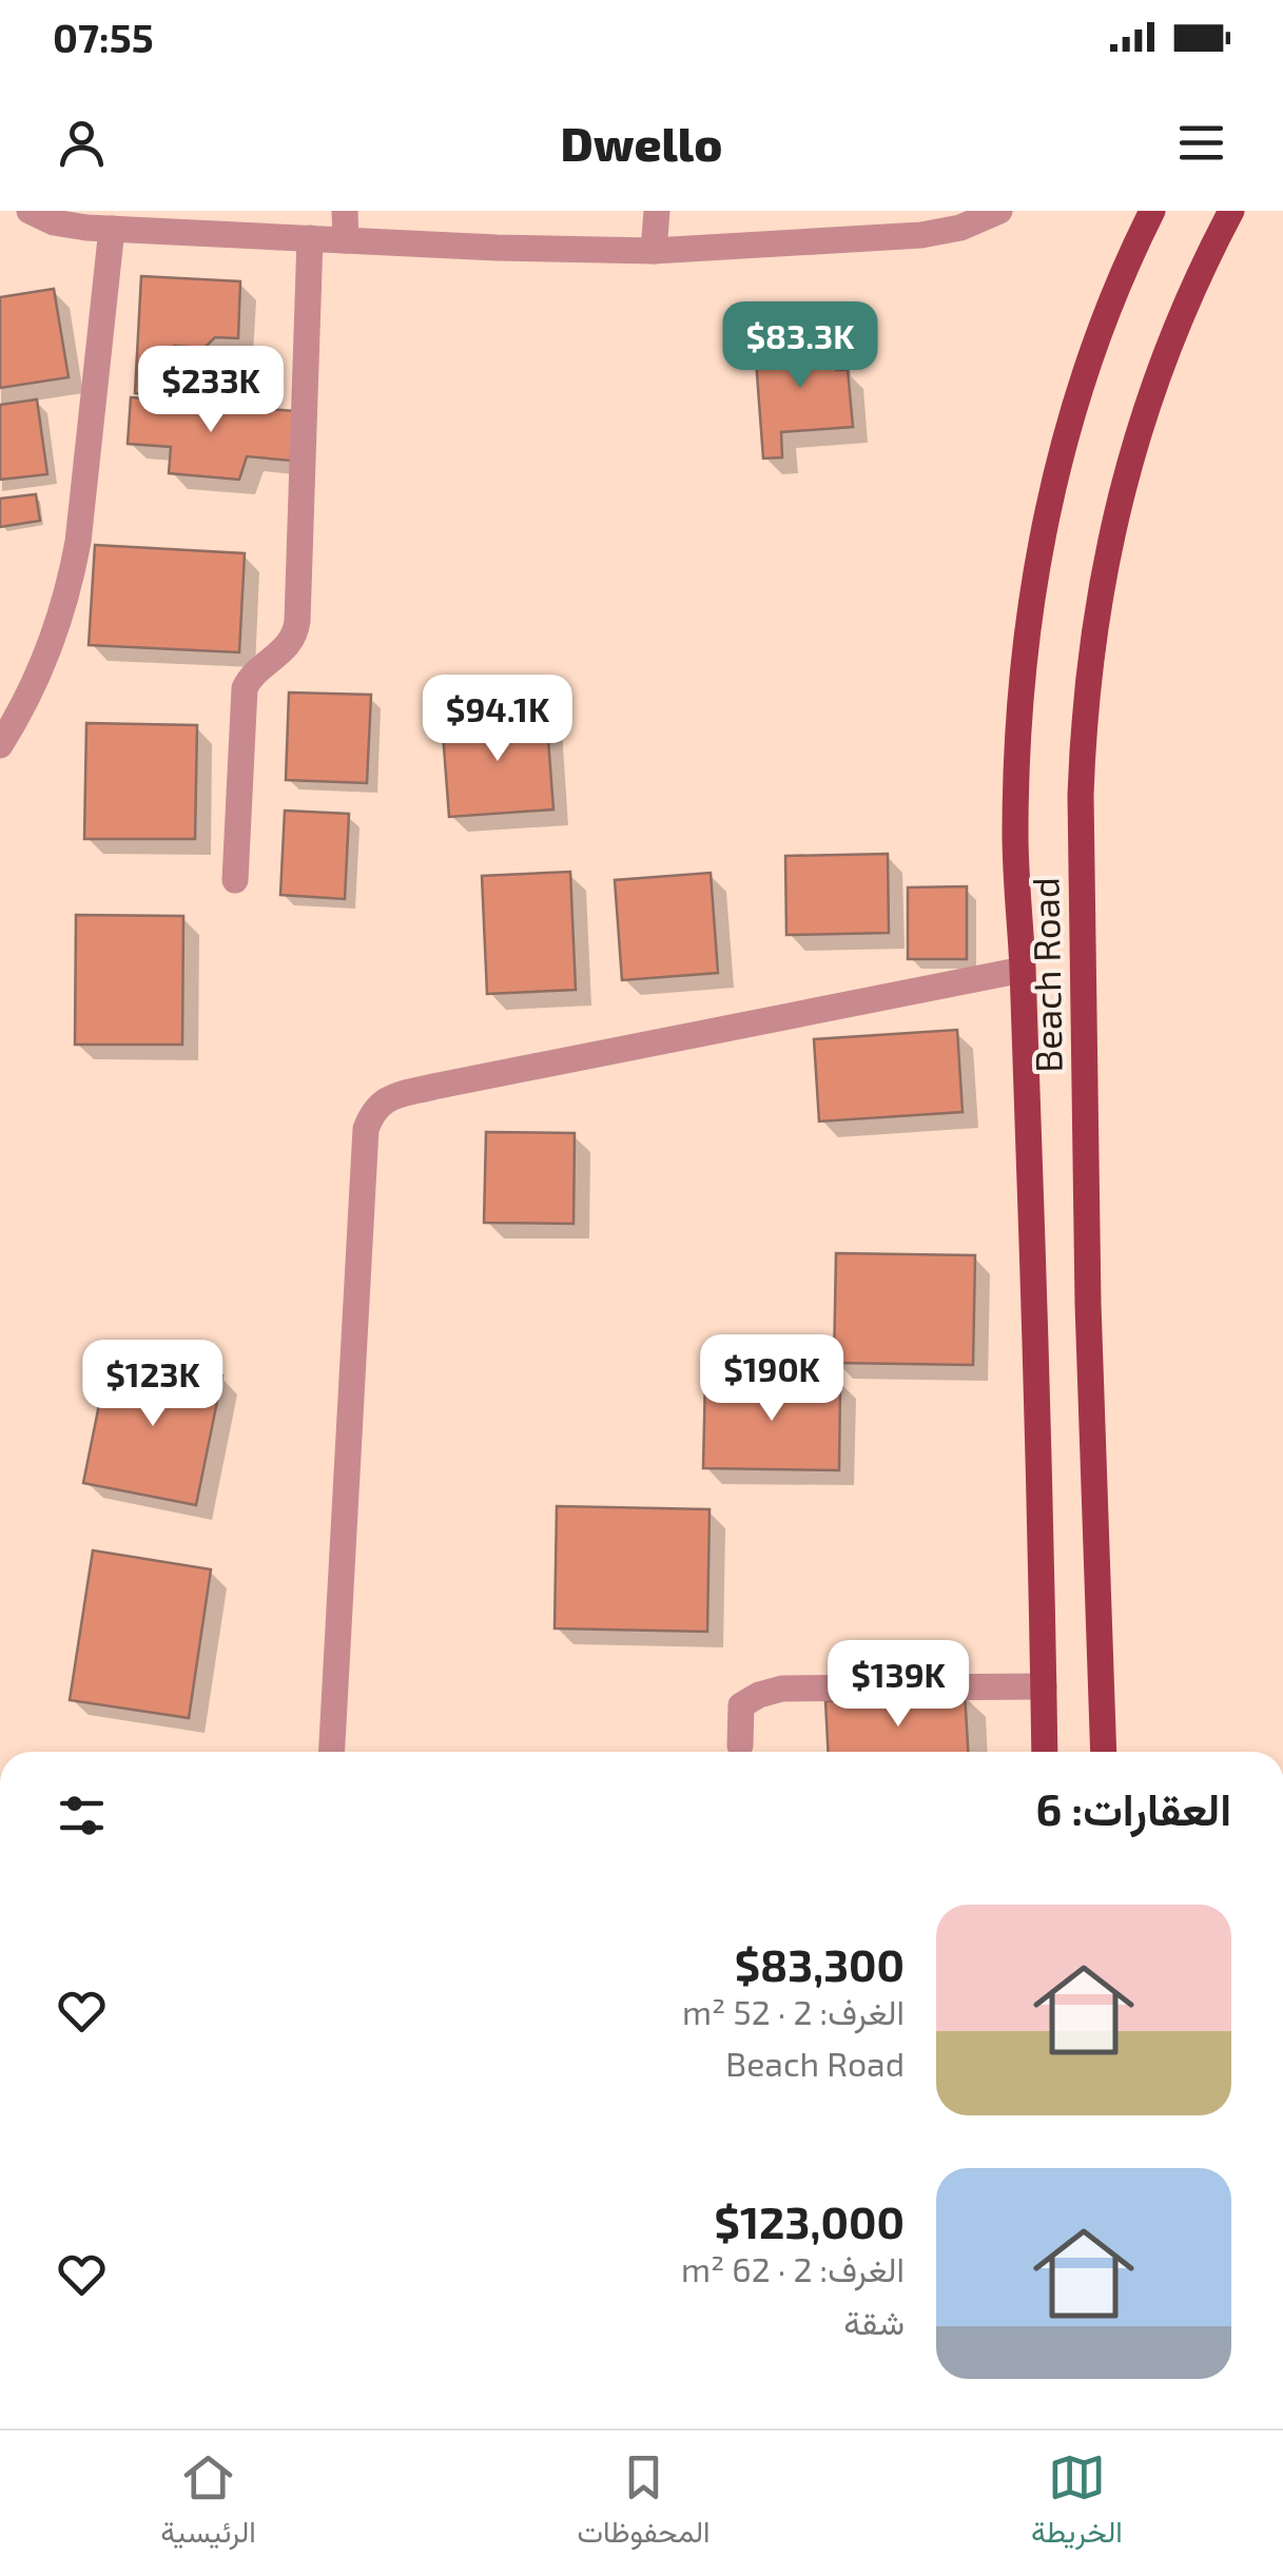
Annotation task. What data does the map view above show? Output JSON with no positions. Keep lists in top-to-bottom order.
{
  "streets": {
    "main road": ["Beach Road"]
  },
  "page": {
    "status": "07:55",
    "header": "Dwello",
    "price": [
      "$83.3K",
      "$233K",
      "$94.1K",
      "$190K",
      "$123K",
      "$139K"
    ],
    "heading": "العقارات: 6",
    "list": [
      {
        "name": "$83,300",
        "note": "الغرف: 2 · 52 m² · Beach Road"
      },
      {
        "name": "$123,000",
        "note": "الغرف: 2 · 62 m² · شقة"
      }
    ],
    "tabs": ["الخريطة", "المحفوظات", "الرئيسية"]
  }
}
